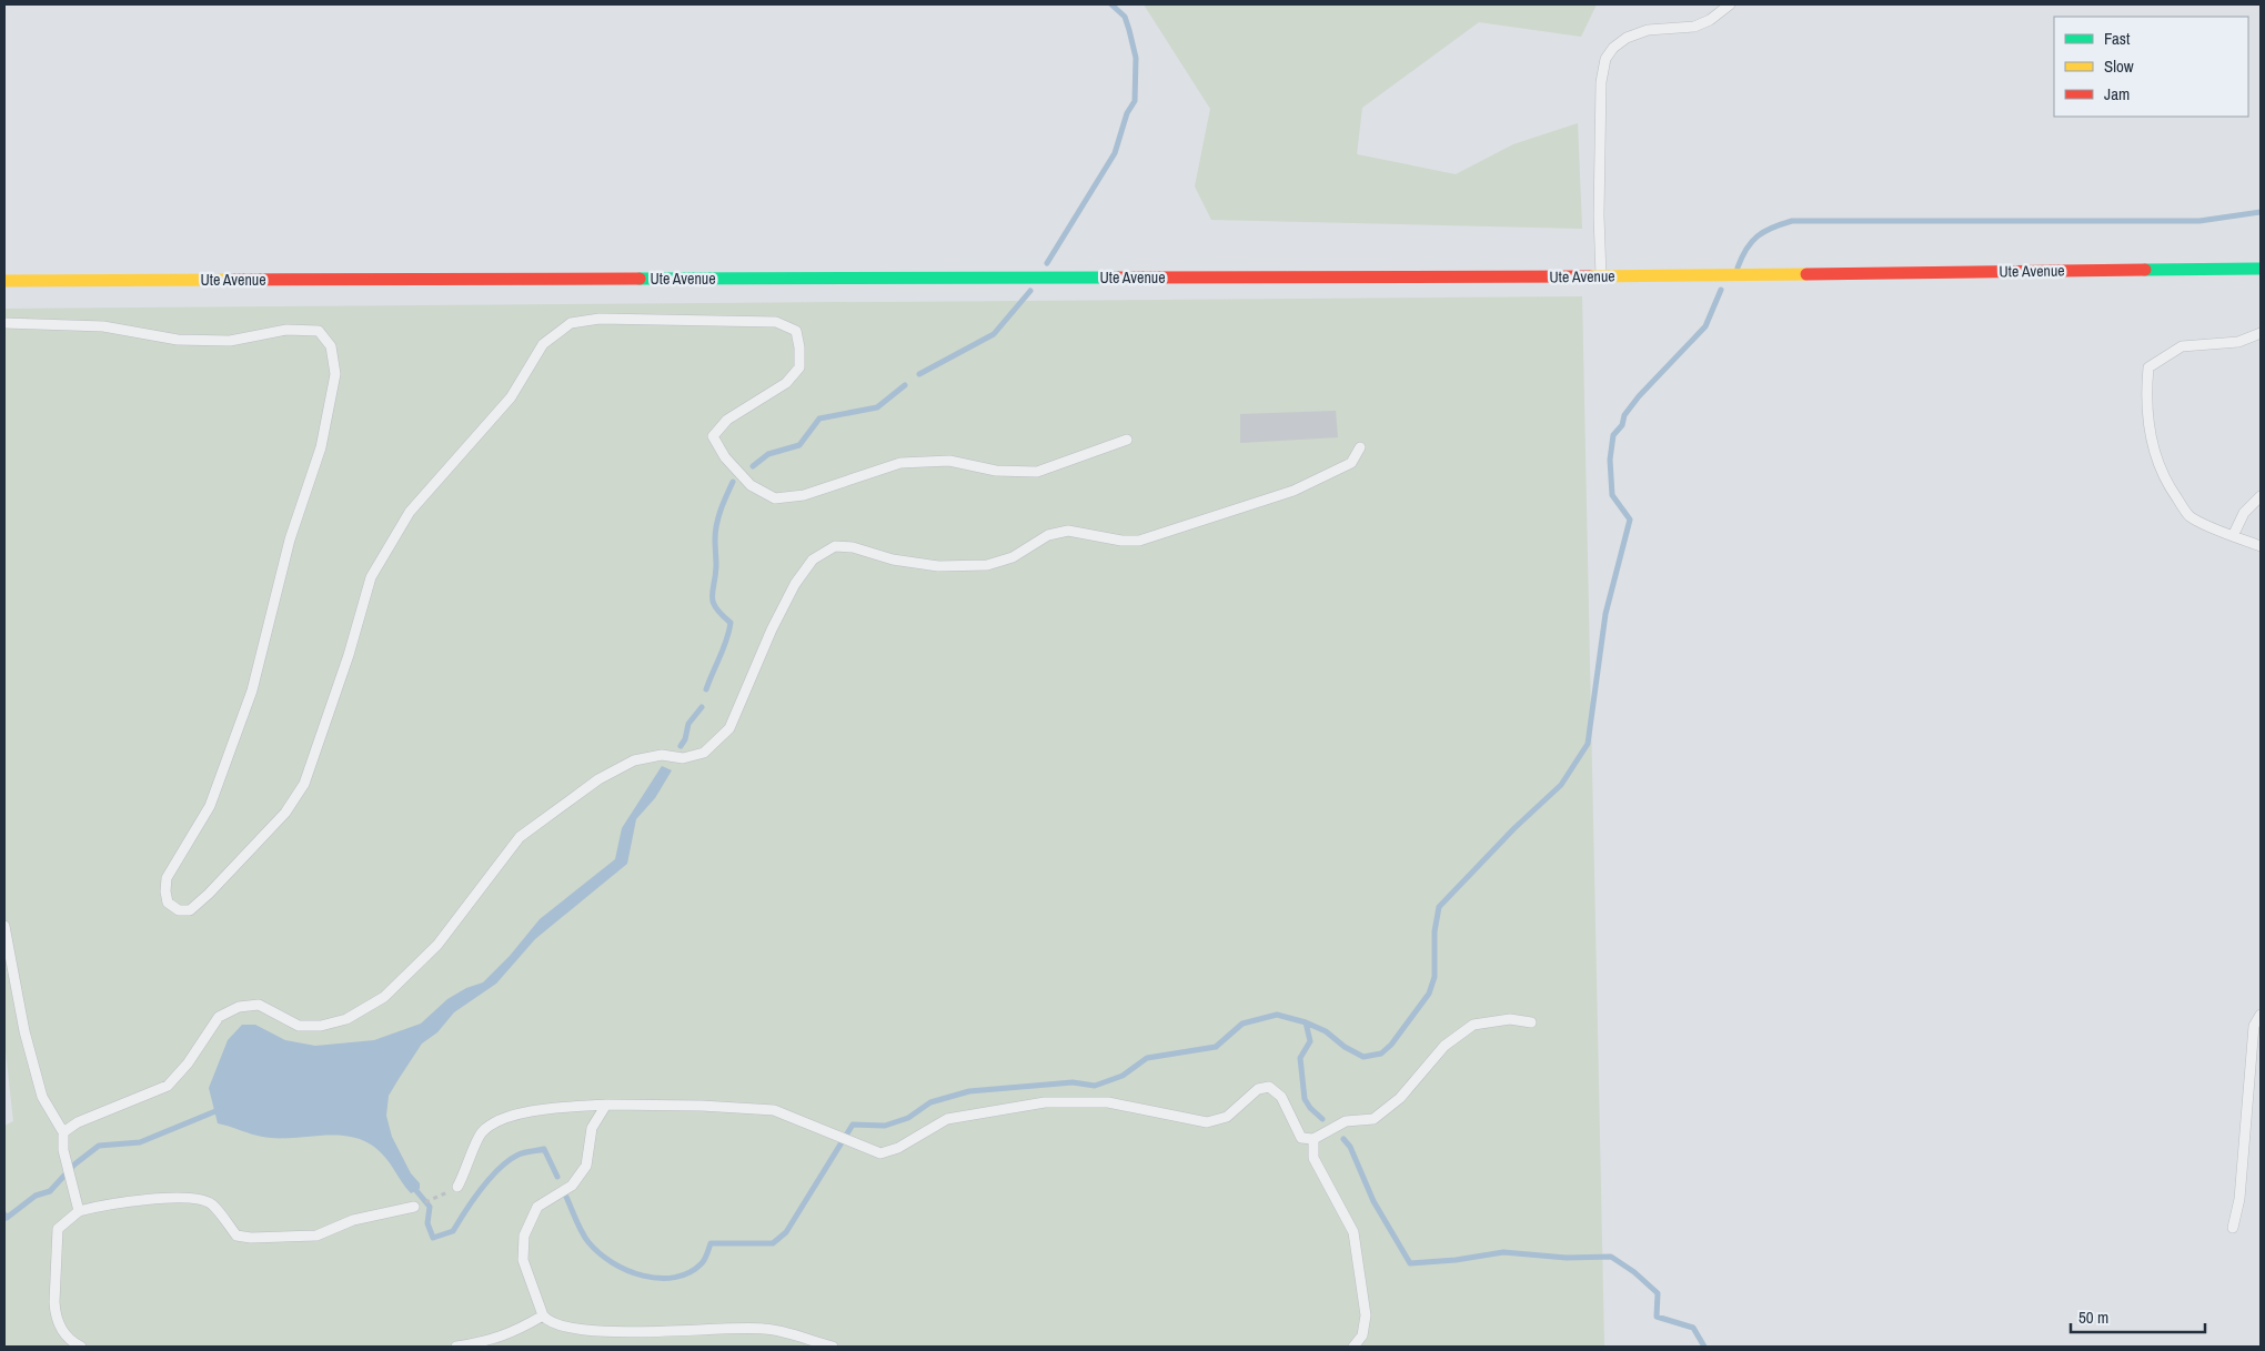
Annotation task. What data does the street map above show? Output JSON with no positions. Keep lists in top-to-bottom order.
{
  "streets": {
    "main road": ["Ute Avenue"]
  },
  "legend": ["Fast", "Slow", "Jam"],
  "scale_bar": "50 m"
}
